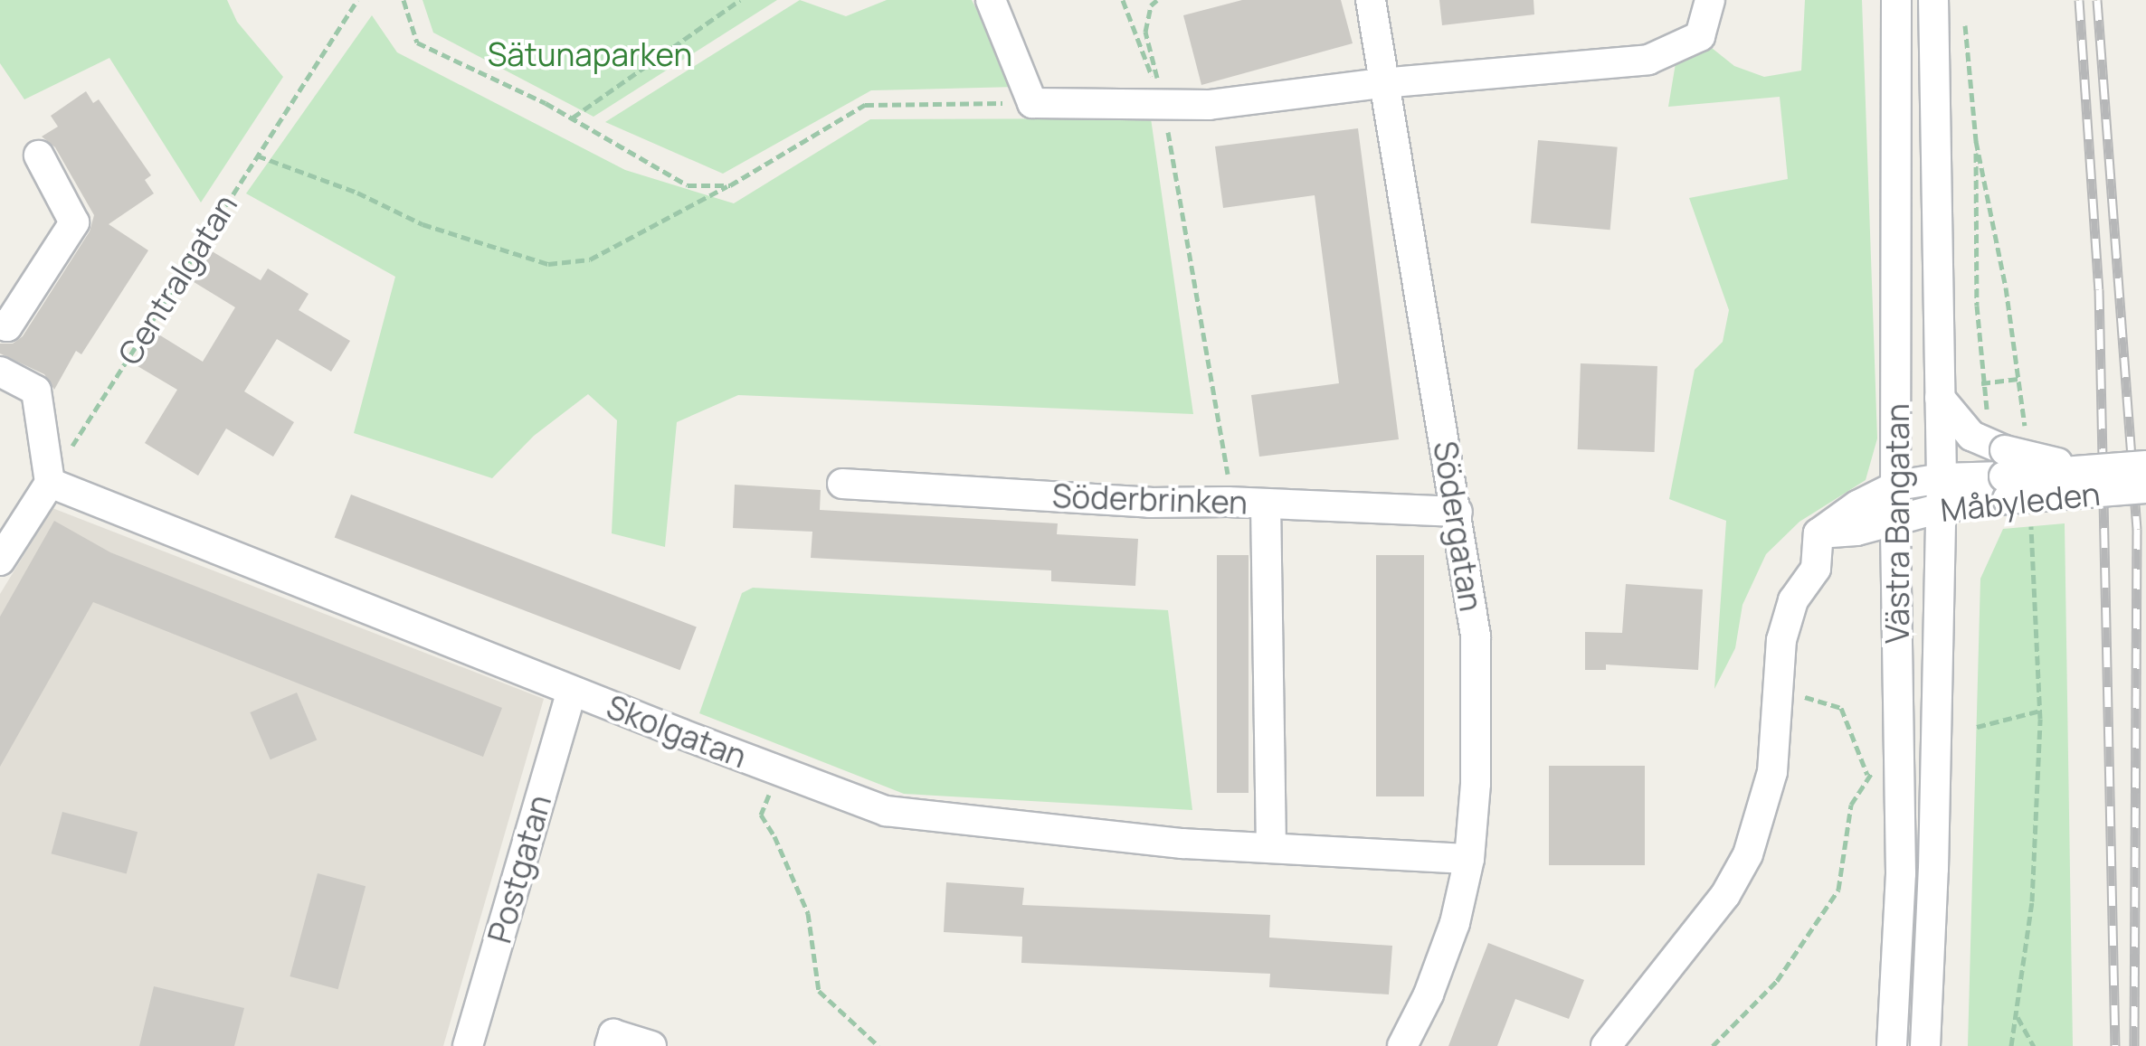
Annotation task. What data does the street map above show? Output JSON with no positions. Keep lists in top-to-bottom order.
{
  "streets": {
    "street": [
      "Söderbrinken",
      "Måbyleden",
      "Västra Bangatan",
      "Södergatan",
      "Skolgatan",
      "Postgatan"
    ],
    "path": ["Centralgatan"]
  },
  "crossings": [
    ["Centralgatan", "Skolgatan"],
    ["Söderbrinken", "Södergatan"],
    ["Måbyleden", "Västra Bangatan"],
    ["Södergatan", "Skolgatan"],
    ["Skolgatan", "Postgatan"]
  ],
  "parks": ["Sätunaparken"]
}
